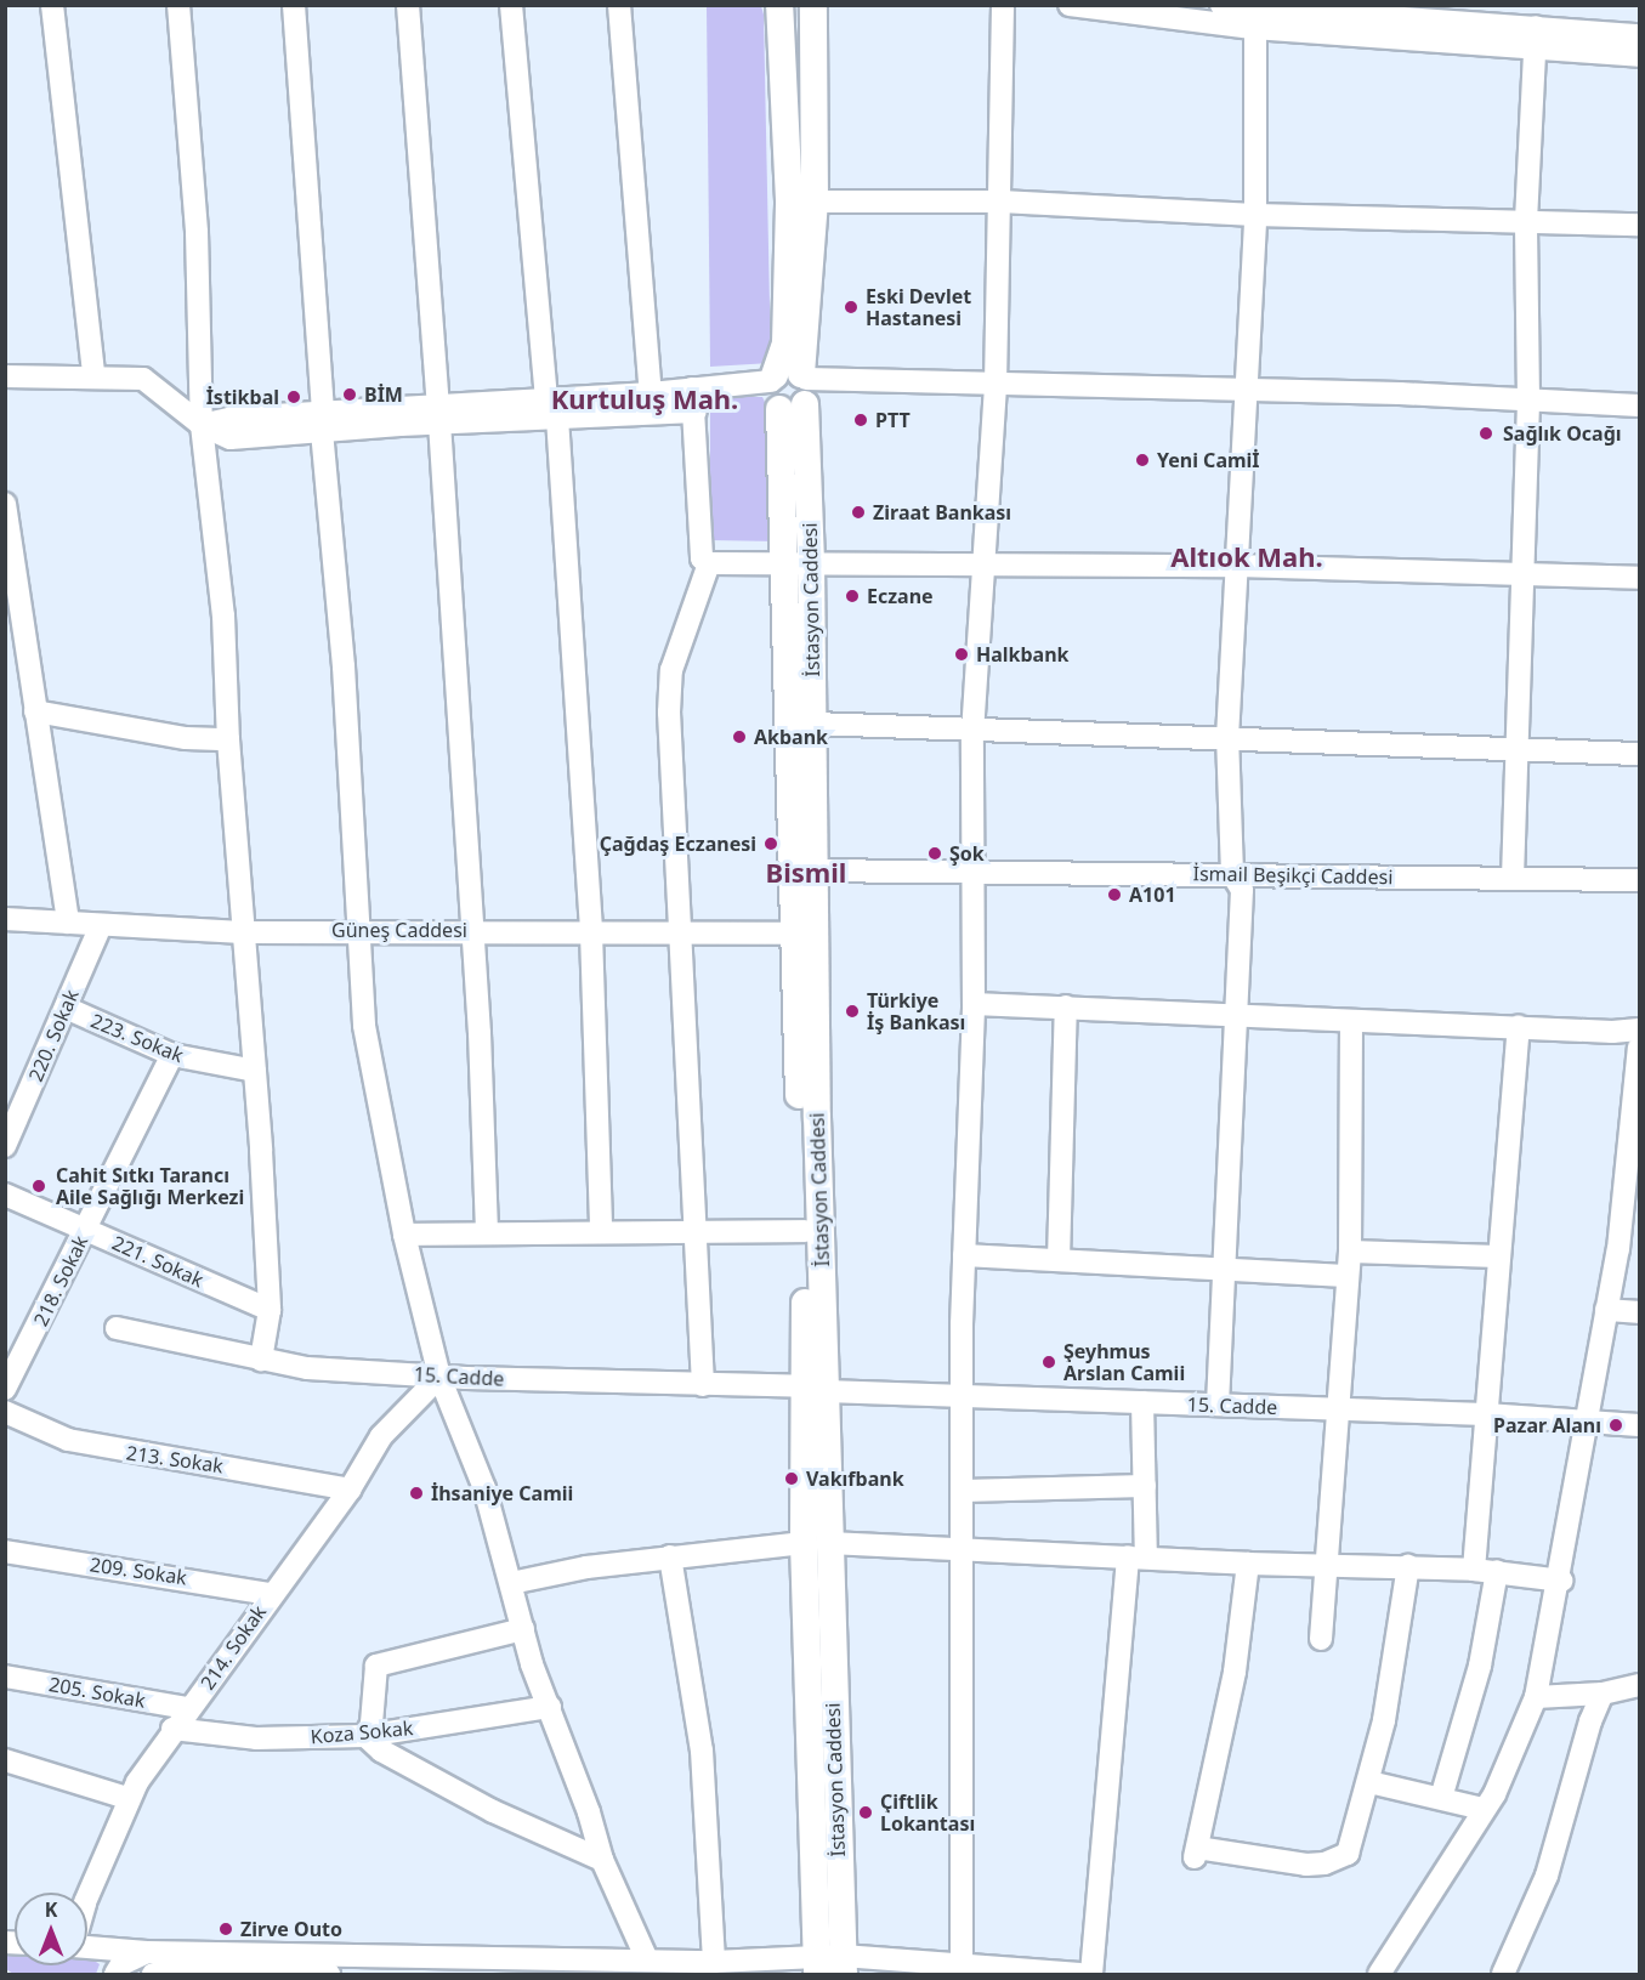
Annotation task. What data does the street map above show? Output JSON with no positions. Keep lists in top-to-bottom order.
{
  "streets": {
    "main road": ["İstasyon Caddesi"],
    "street": [
      "İsmail Beşikçi Caddesi",
      "Güneş Caddesi",
      "220. Sokak",
      "223. Sokak",
      "221. Sokak",
      "218. Sokak",
      "15. Cadde",
      "213. Sokak",
      "209. Sokak",
      "214. Sokak",
      "205. Sokak",
      "Koza Sokak"
    ]
  },
  "crossings": [
    ["İstasyon Caddesi", "İsmail Beşikçi Caddesi"],
    ["İstasyon Caddesi", "Güneş Caddesi"],
    ["İstasyon Caddesi", "15. Cadde"],
    ["Güneş Caddesi", "220. Sokak"],
    ["220. Sokak", "223. Sokak"],
    ["223. Sokak", "218. Sokak"],
    ["221. Sokak", "218. Sokak"],
    ["15. Cadde", "214. Sokak"],
    ["213. Sokak", "214. Sokak"],
    ["209. Sokak", "214. Sokak"],
    ["214. Sokak", "205. Sokak"],
    ["214. Sokak", "Koza Sokak"]
  ],
  "districts": ["Kurtuluş Mah.", "Altıok Mah.", "Bismil"],
  "places": [
    "Eski Devlet Hastanesi",
    "BİM",
    "İstikbal",
    "PTT",
    "Sağlık Ocağı",
    "Yeni Camiİ",
    "Ziraat Bankası",
    "Eczane",
    "Halkbank",
    "Akbank",
    "Çağdaş Eczanesi",
    "Şok",
    "A101",
    "Türkiye İş Bankası",
    "Cahit Sıtkı Tarancı Aile Sağlığı Merkezi",
    "Şeyhmus Arslan Camii",
    "Pazar Alanı",
    "Vakıfbank",
    "İhsaniye Camii",
    "Çiftlik Lokantası",
    "Zirve Outo"
  ],
  "north": "top"
}
